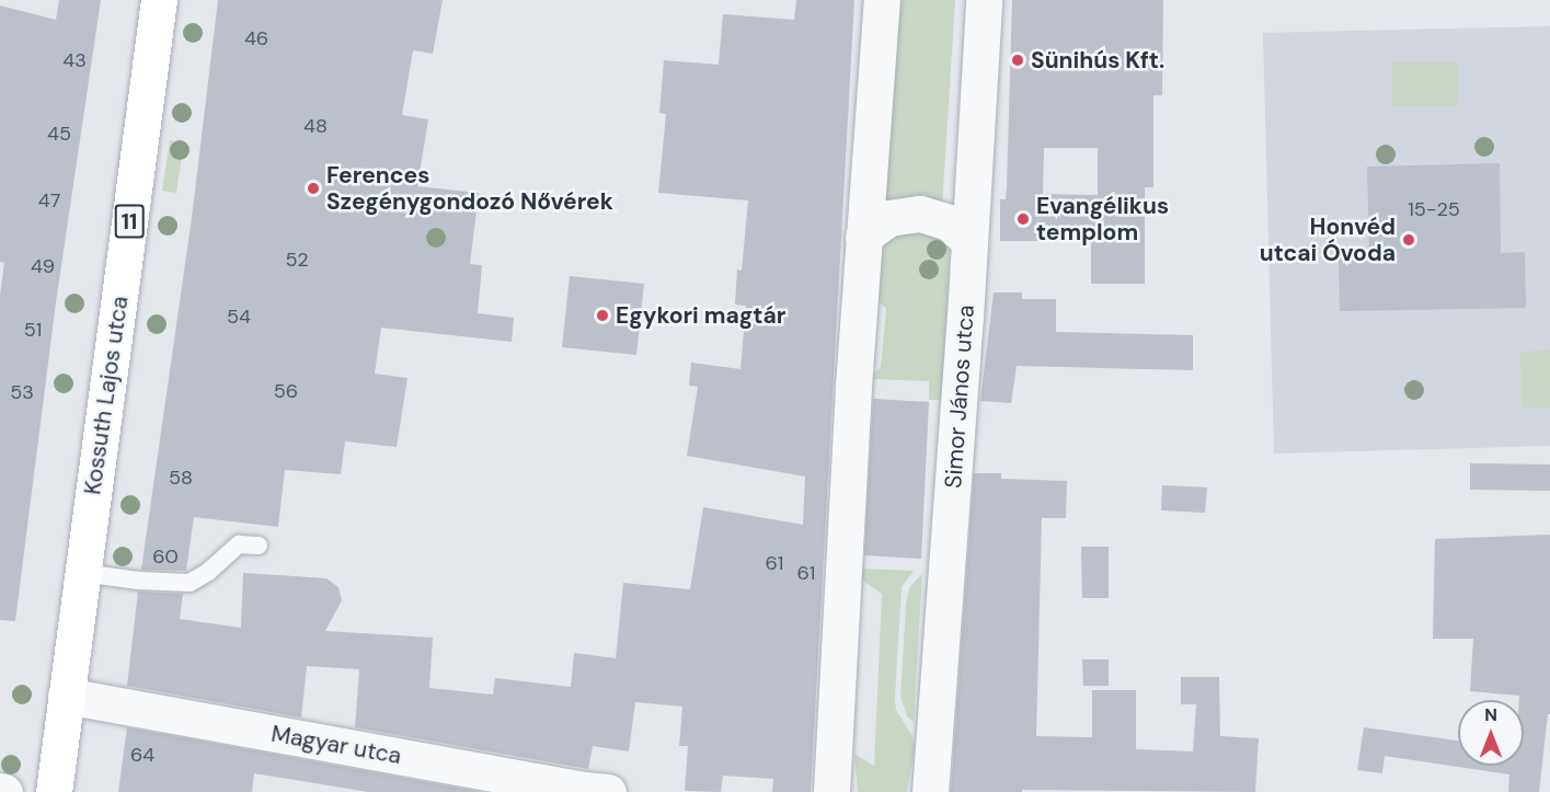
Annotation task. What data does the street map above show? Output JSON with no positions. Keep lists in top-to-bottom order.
{
  "streets": {
    "main road": ["11", "Kossuth Lajos utca"],
    "street": ["Simor János utca", "Magyar utca"]
  },
  "crossings": [
    ["Kossuth Lajos utca", "Magyar utca"]
  ],
  "places": [
    "Sünihús Kft.",
    "Ferences Szegénygondozó Nővérek",
    "Evangélikus templom",
    "Honvéd utcai Óvoda",
    "Egykori magtár"
  ],
  "house_numbers": [
    "46",
    "43",
    "48",
    "45",
    "47",
    "15-25",
    "52",
    "49",
    "54",
    "51",
    "56",
    "53",
    "58",
    "60",
    "61",
    "61",
    "64"
  ],
  "north": "top"
}
